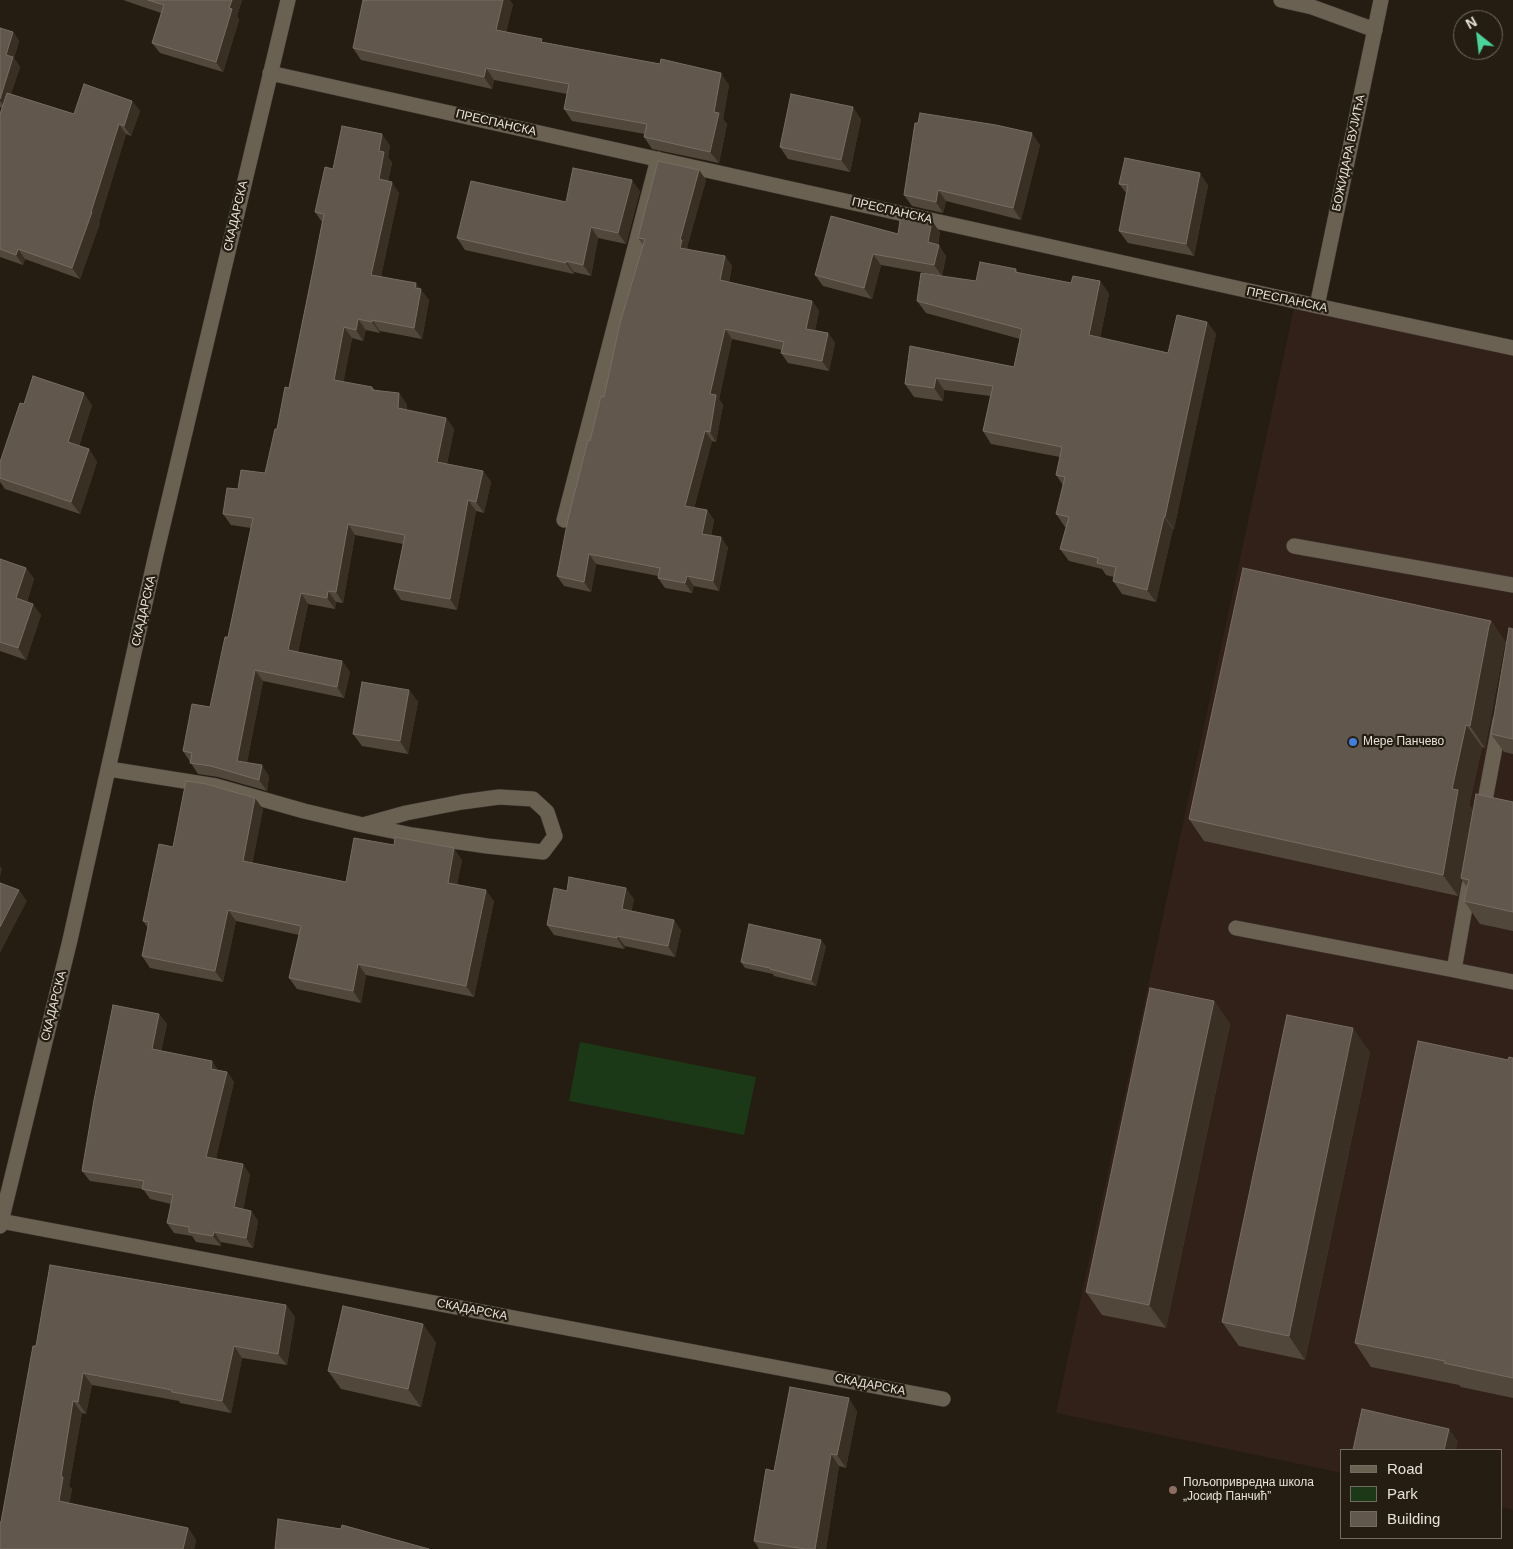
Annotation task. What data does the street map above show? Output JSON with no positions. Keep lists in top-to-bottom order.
{
  "streets": {
    "street": ["ПРЕСПАНСКА", "БОЖИДАРА ВУЈИЋА", "СКАДАРСКА"]
  },
  "crossings": [
    ["ПРЕСПАНСКА", "БОЖИДАРА ВУЈИЋА"],
    ["ПРЕСПАНСКА", "СКАДАРСКА"]
  ],
  "places": ["Мере Панчево", "Пољопривредна школа „Јосиф Панчић”"],
  "legend": ["Road", "Park", "Building"],
  "north": "top left"
}
